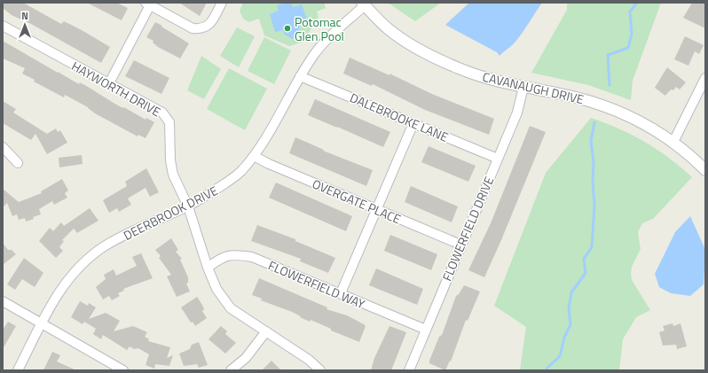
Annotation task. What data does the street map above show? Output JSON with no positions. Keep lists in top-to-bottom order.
{
  "streets": {
    "street": [
      "CAVANAUGH DRIVE",
      "HAYWORTH DRIVE",
      "DALEBROOKE LANE",
      "OVERGATE PLACE",
      "DEERBROOK DRIVE",
      "FLOWERFIELD DRIVE",
      "FLOWERFIELD WAY"
    ]
  },
  "crossings": [
    ["CAVANAUGH DRIVE", "DEERBROOK DRIVE"],
    ["CAVANAUGH DRIVE", "FLOWERFIELD DRIVE"],
    ["HAYWORTH DRIVE", "DEERBROOK DRIVE"],
    ["DALEBROOKE LANE", "DEERBROOK DRIVE"],
    ["DALEBROOKE LANE", "FLOWERFIELD DRIVE"],
    ["OVERGATE PLACE", "DEERBROOK DRIVE"],
    ["OVERGATE PLACE", "FLOWERFIELD DRIVE"],
    ["FLOWERFIELD DRIVE", "FLOWERFIELD WAY"]
  ],
  "places": ["Potomac Glen Pool"],
  "north": "top"
}
